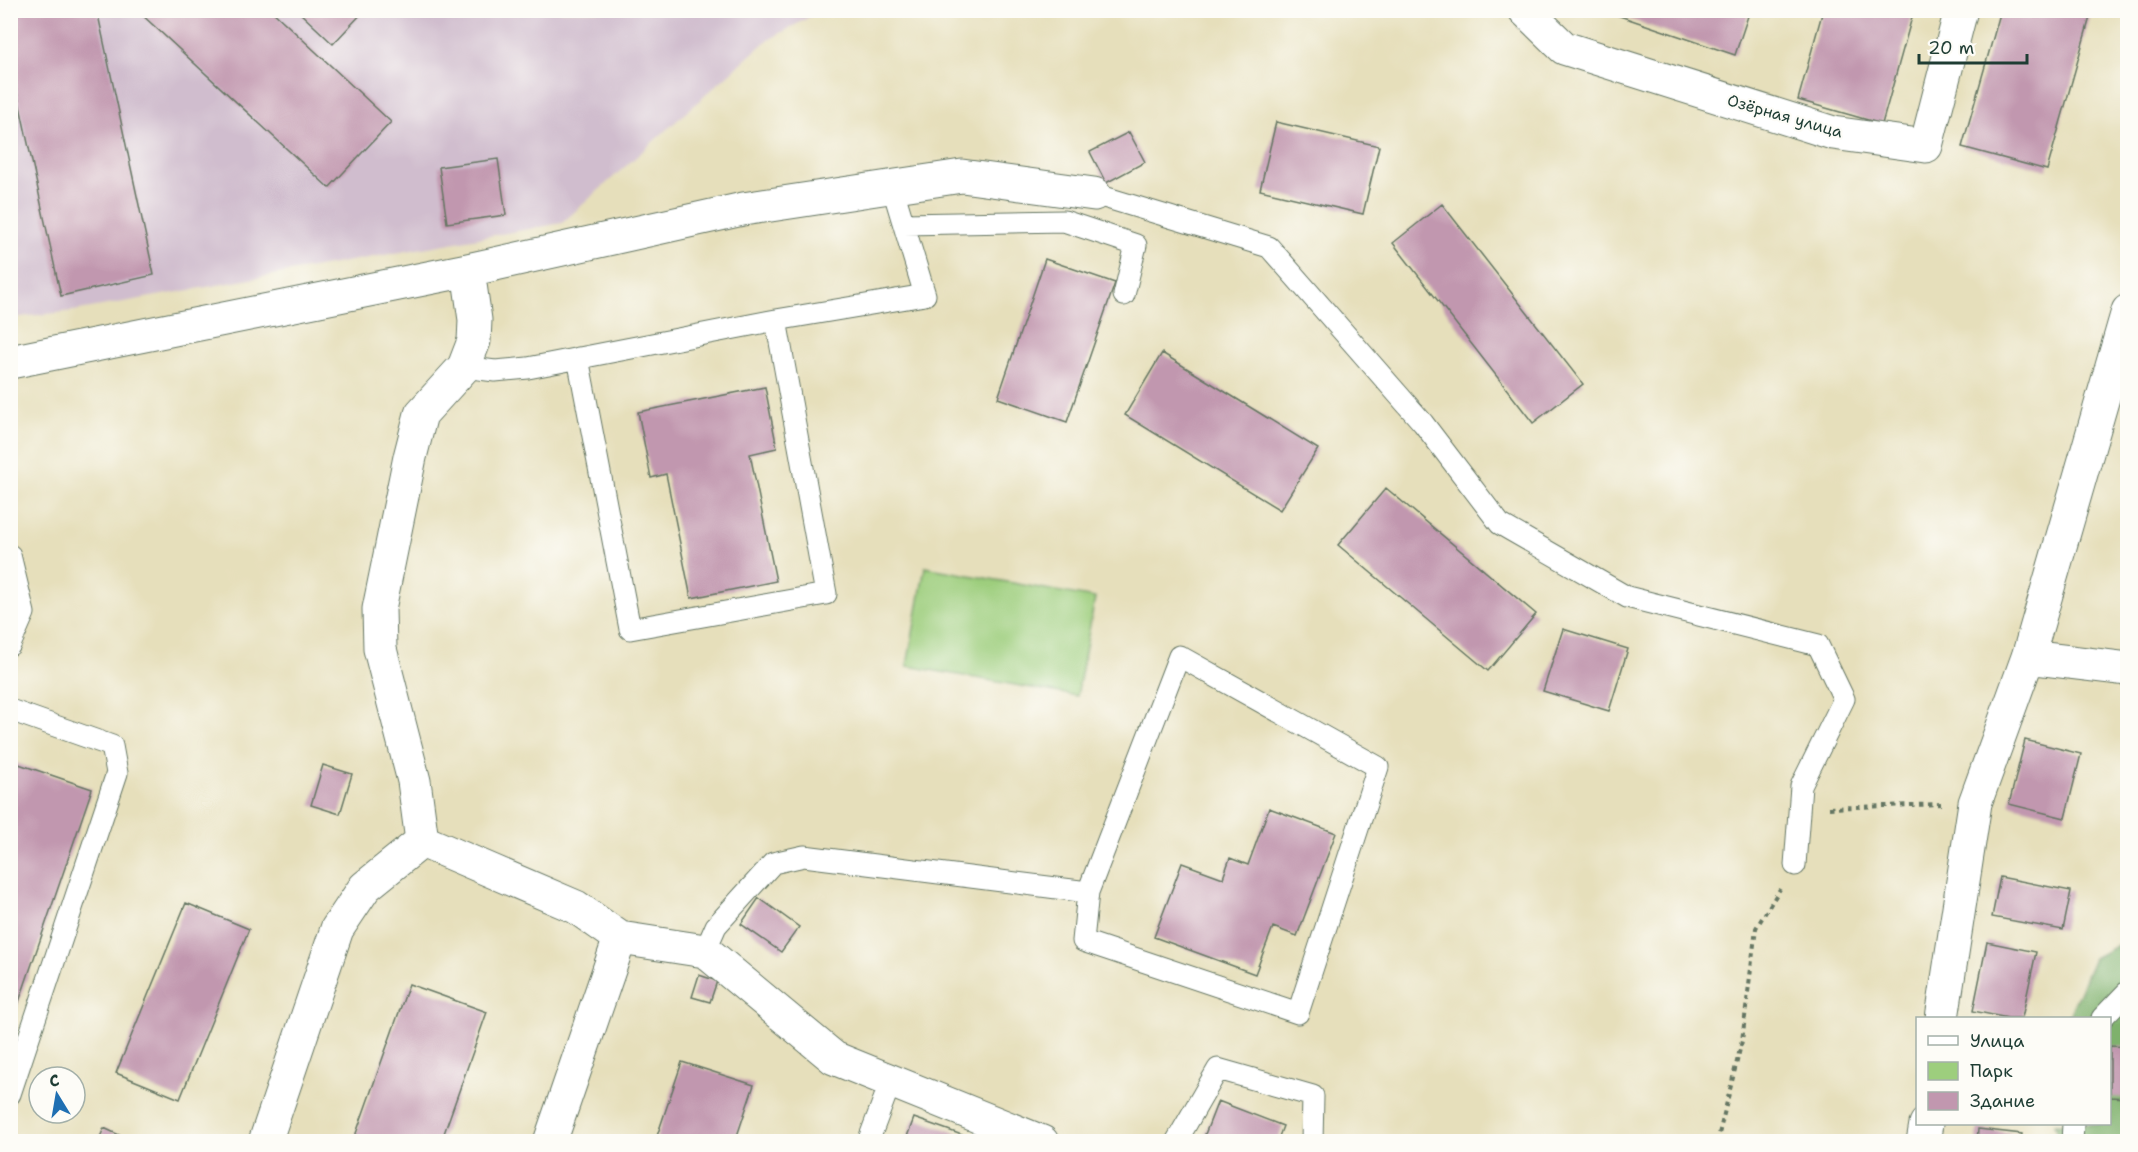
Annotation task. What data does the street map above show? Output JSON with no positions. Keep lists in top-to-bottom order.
{
  "streets": {
    "street": ["Озёрная улица"]
  },
  "legend": ["Улица", "Парк", "Здание"],
  "scale_bar": "20 m",
  "north": "top"
}
